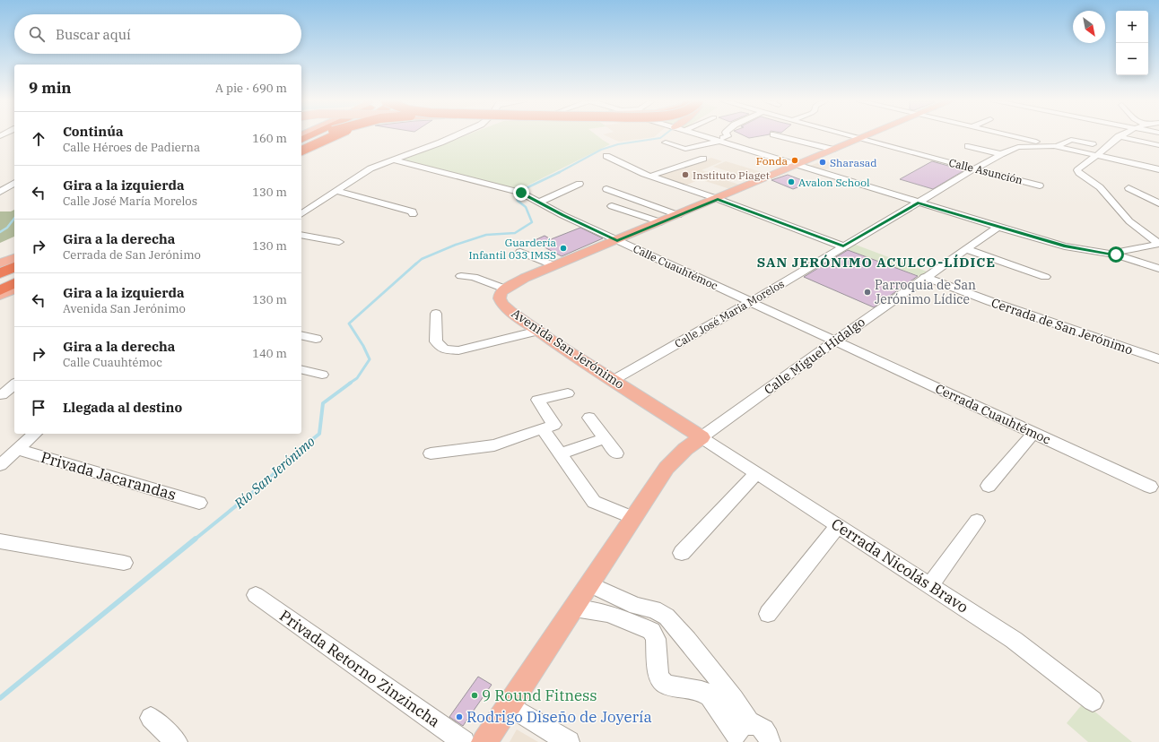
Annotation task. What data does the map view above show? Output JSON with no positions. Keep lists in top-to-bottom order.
{
  "streets": {
    "main road": ["Avenida San Jerónimo"],
    "street": [
      "Calle Asunción",
      "Calle Cuauhtémoc",
      "Calle José María Morelos",
      "Cerrada de San Jerónimo",
      "Calle Miguel Hidalgo",
      "Cerrada Cuauhtémoc",
      "Privada Jacarandas",
      "Cerrada Nicolás Bravo",
      "Privada Retorno Zinzincha"
    ]
  },
  "crossings": [
    ["Calle Asunción", "Calle José María Morelos"],
    ["Calle Cuauhtémoc", "Calle José María Morelos"],
    ["Calle Cuauhtémoc", "Calle Miguel Hidalgo"],
    ["Calle Cuauhtémoc", "Cerrada Cuauhtémoc"],
    ["Calle José María Morelos", "Avenida San Jerónimo"],
    ["Cerrada de San Jerónimo", "Calle Miguel Hidalgo"],
    ["Avenida San Jerónimo", "Calle Miguel Hidalgo"],
    ["Avenida San Jerónimo", "Cerrada Nicolás Bravo"],
    ["Calle Miguel Hidalgo", "Cerrada Cuauhtémoc"],
    ["Calle Miguel Hidalgo", "Cerrada Nicolás Bravo"]
  ],
  "districts": ["SAN JERÓNIMO ACULCO-LÍDICE"],
  "water": ["Río San Jerónimo"],
  "places": [
    "Fonda",
    "Sharasad",
    "Instituto Piaget",
    "Avalon School",
    "Guardería Infantil 033 IMSS",
    "Parroquia de San Jerónimo Lídice",
    "9 Round Fitness",
    "Rodrigo Diseño de Joyería"
  ],
  "north": "bottom right",
  "page": {
    "map_buttons": ["+", "−"],
    "search": "Buscar aquí",
    "heading": ["9 min", "A pie · 690 m"],
    "list": [
      ["Continúa", "Calle Héroes de Padierna", "160 m"],
      ["Gira a la izquierda", "Calle José María Morelos", "130 m"],
      ["Gira a la derecha", "Cerrada de San Jerónimo", "130 m"],
      ["Gira a la izquierda", "Avenida San Jerónimo", "130 m"],
      ["Gira a la derecha", "Calle Cuauhtémoc", "140 m"],
      "Llegada al destino"
    ]
  }
}
